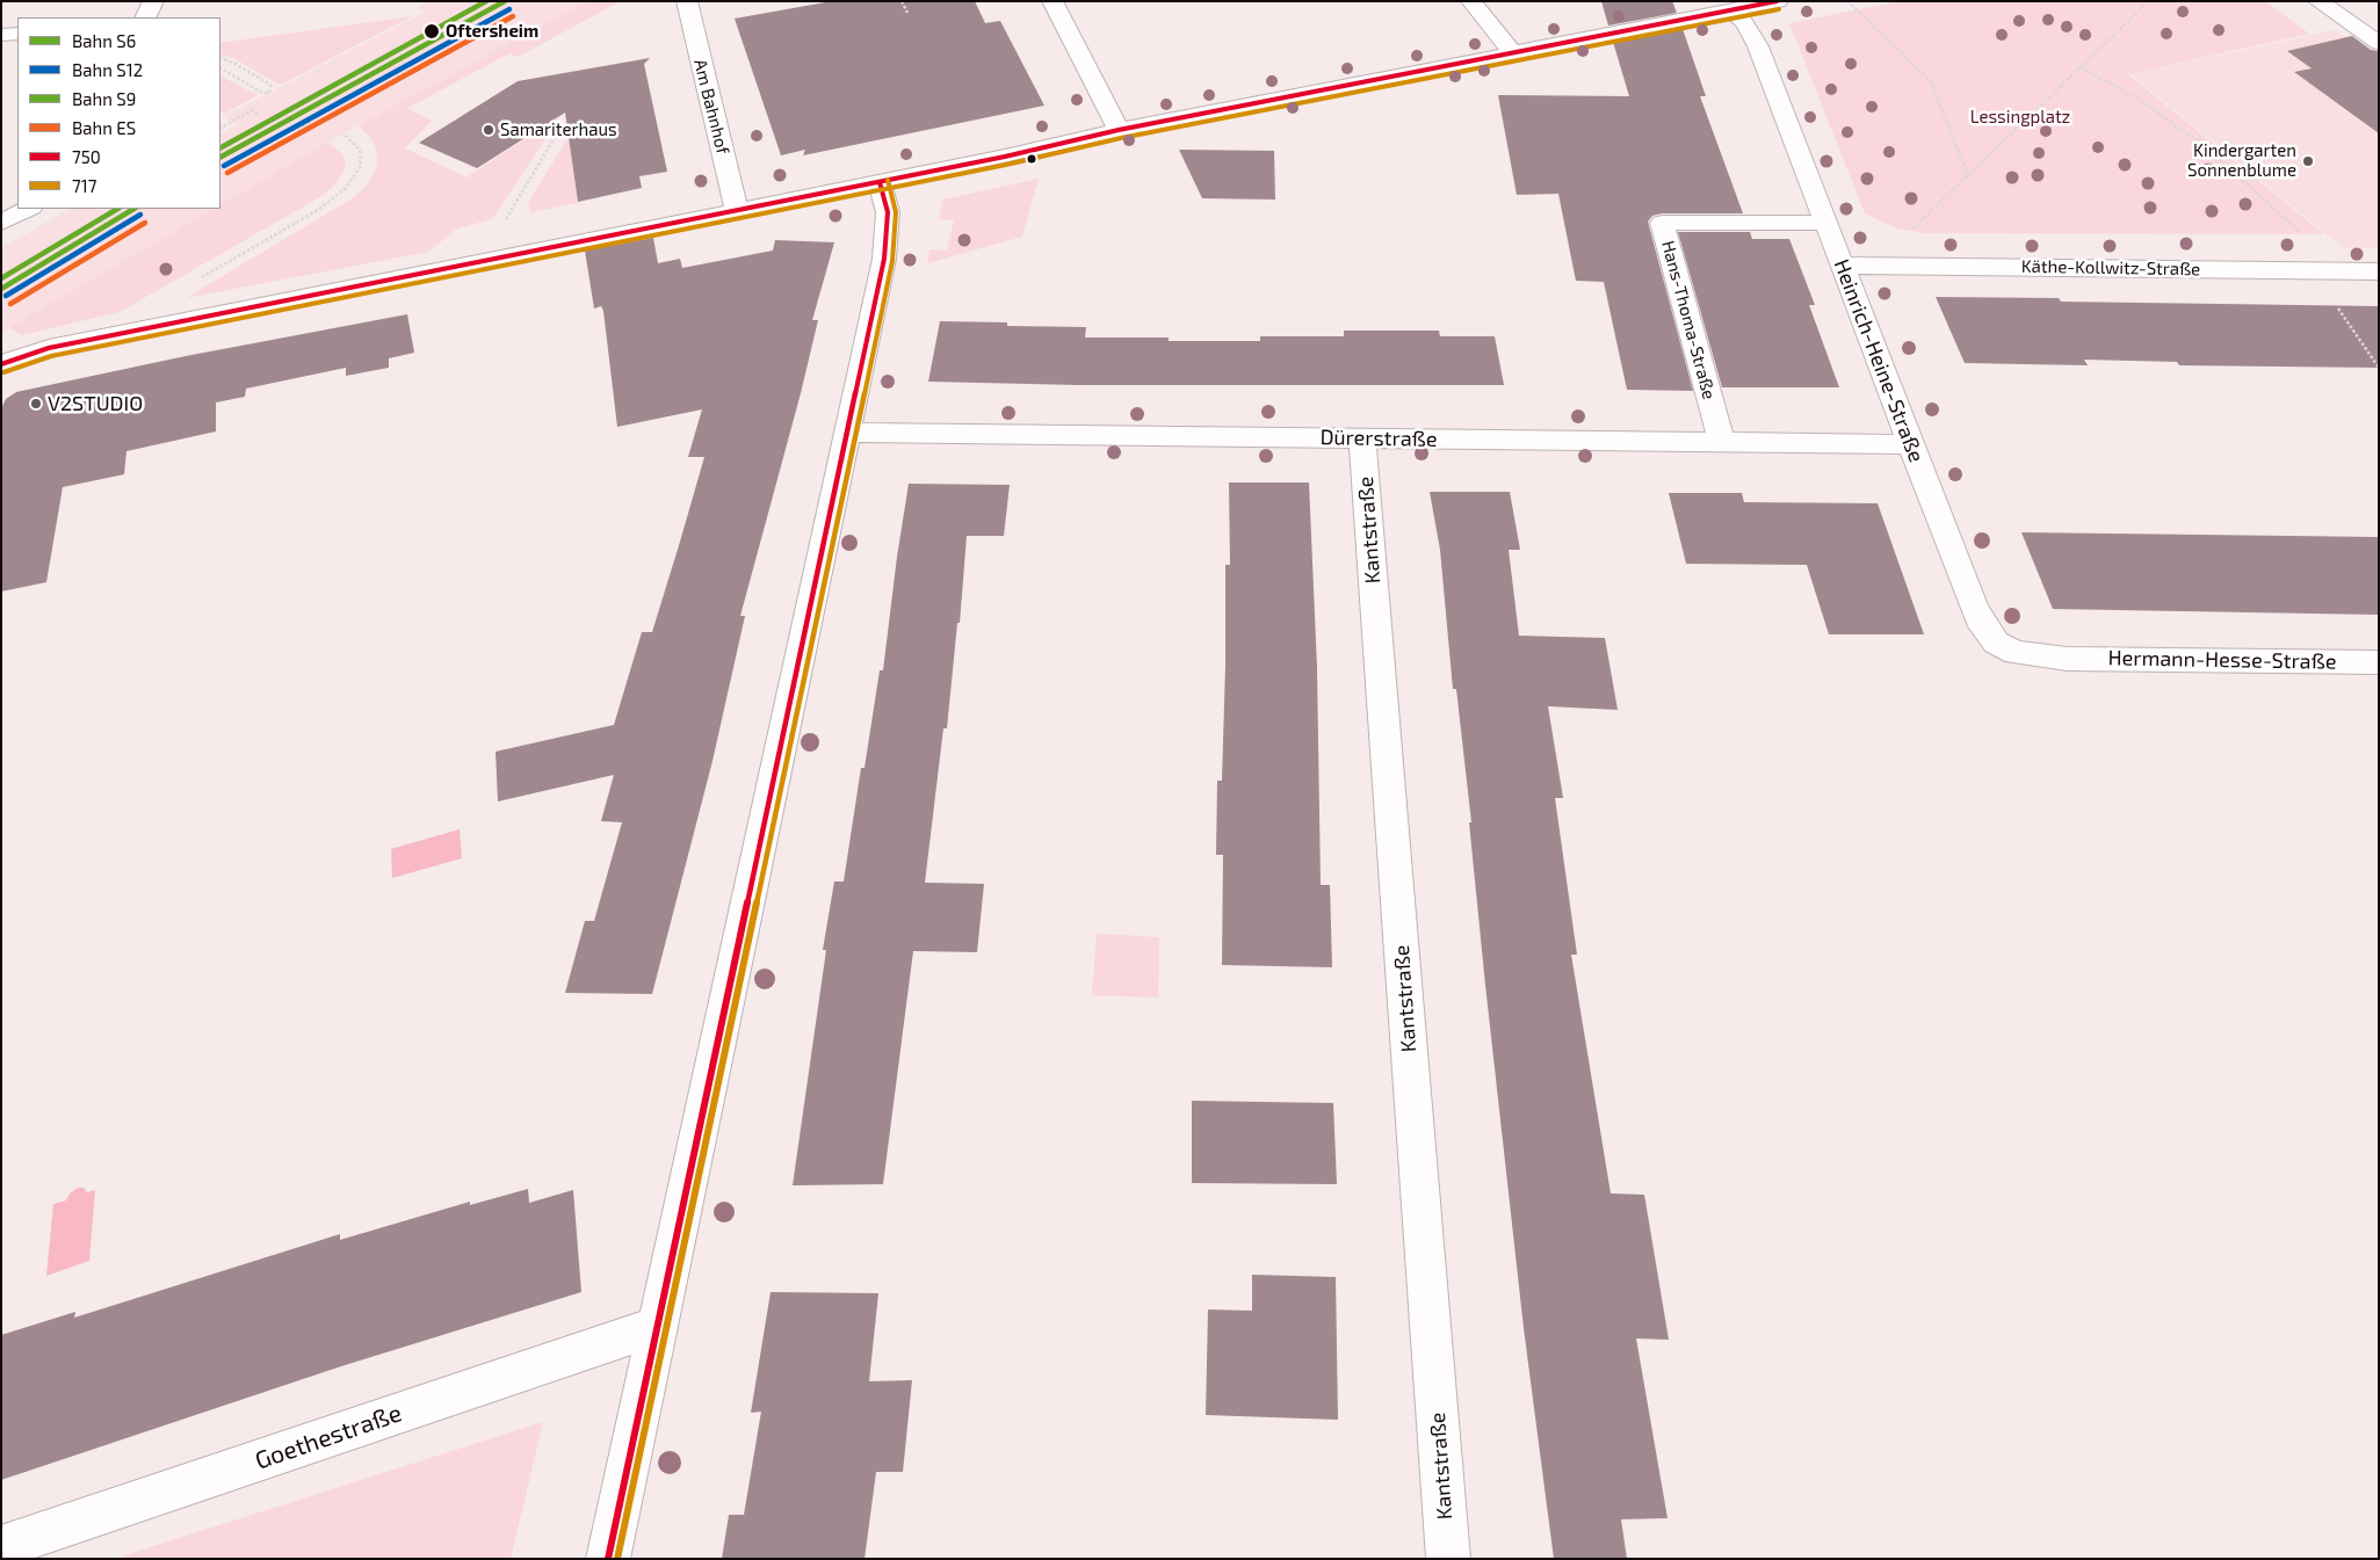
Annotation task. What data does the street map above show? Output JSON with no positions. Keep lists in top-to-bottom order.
{
  "streets": {
    "street": [
      "Am Bahnhof",
      "Käthe-Kollwitz-Straße",
      "Hans-Thoma-Straße",
      "Heinrich-Heine-Straße",
      "Dürerstraße",
      "Kantstraße",
      "Hermann-Hesse-Straße",
      "Goethestraße"
    ]
  },
  "crossings": [
    ["Käthe-Kollwitz-Straße", "Heinrich-Heine-Straße"],
    ["Hans-Thoma-Straße", "Heinrich-Heine-Straße"],
    ["Hans-Thoma-Straße", "Dürerstraße"],
    ["Heinrich-Heine-Straße", "Dürerstraße"],
    ["Heinrich-Heine-Straße", "Hermann-Hesse-Straße"],
    ["Dürerstraße", "Kantstraße"]
  ],
  "parks": ["Lessingplatz"],
  "places": [
    "Oftersheim",
    "Samariterhaus",
    "Kindergarten Sonnenblume",
    "V2STUDIO"
  ],
  "lines": [
    "rail line S6",
    "rail line S9",
    "transit line 750",
    "rail line S12",
    "transit line 717",
    "rail line ES"
  ],
  "legend": [
    "Bahn S6",
    "Bahn S12",
    "Bahn S9",
    "Bahn ES",
    "750",
    "717"
  ]
}
